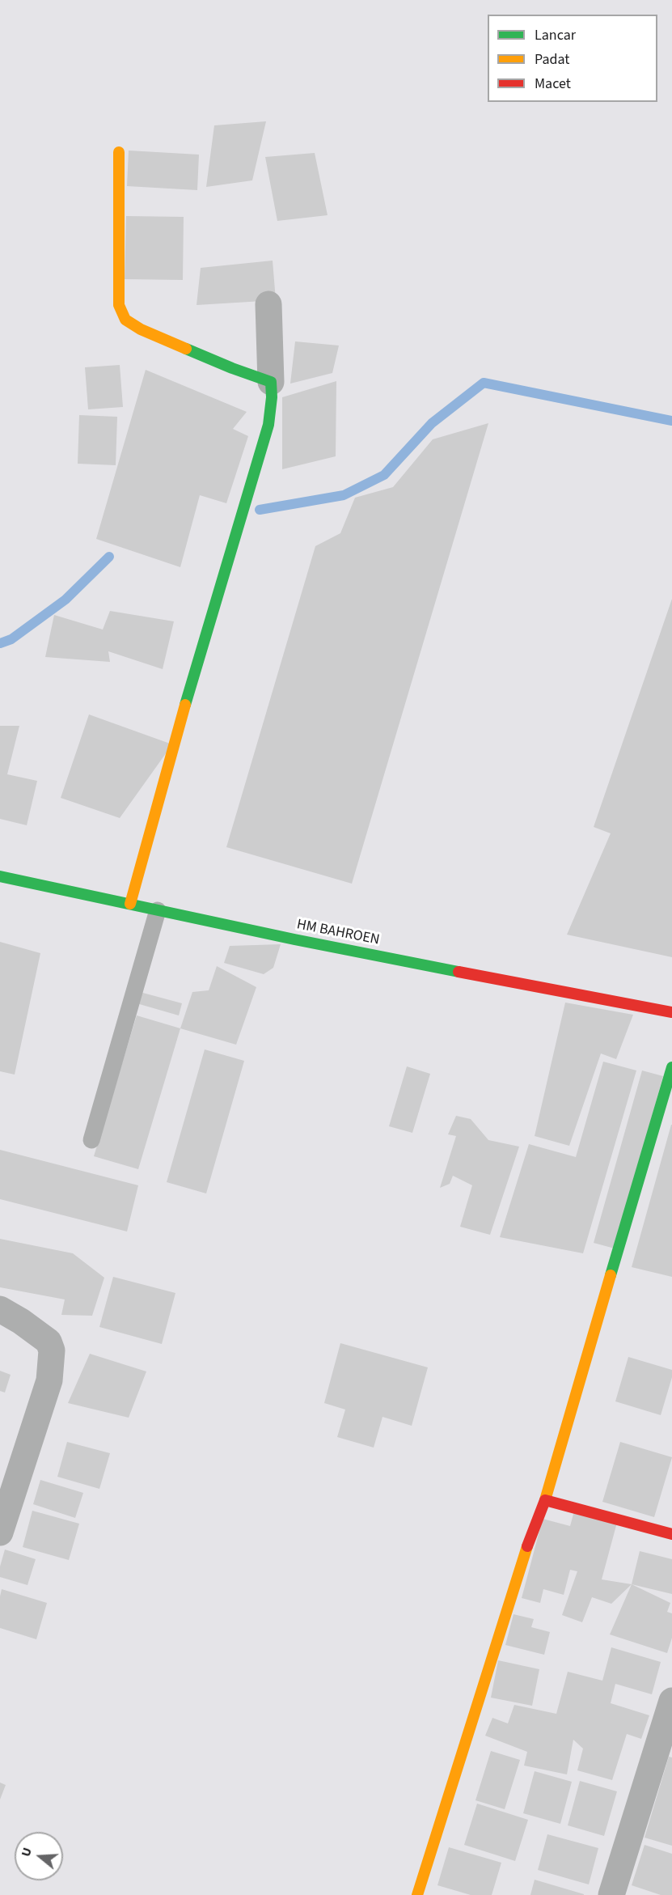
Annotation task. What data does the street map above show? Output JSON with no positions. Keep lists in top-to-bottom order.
{
  "streets": {
    "street": ["HM BAHROEN"]
  },
  "legend": ["Lancar", "Padat", "Macet"],
  "north": "left"
}
